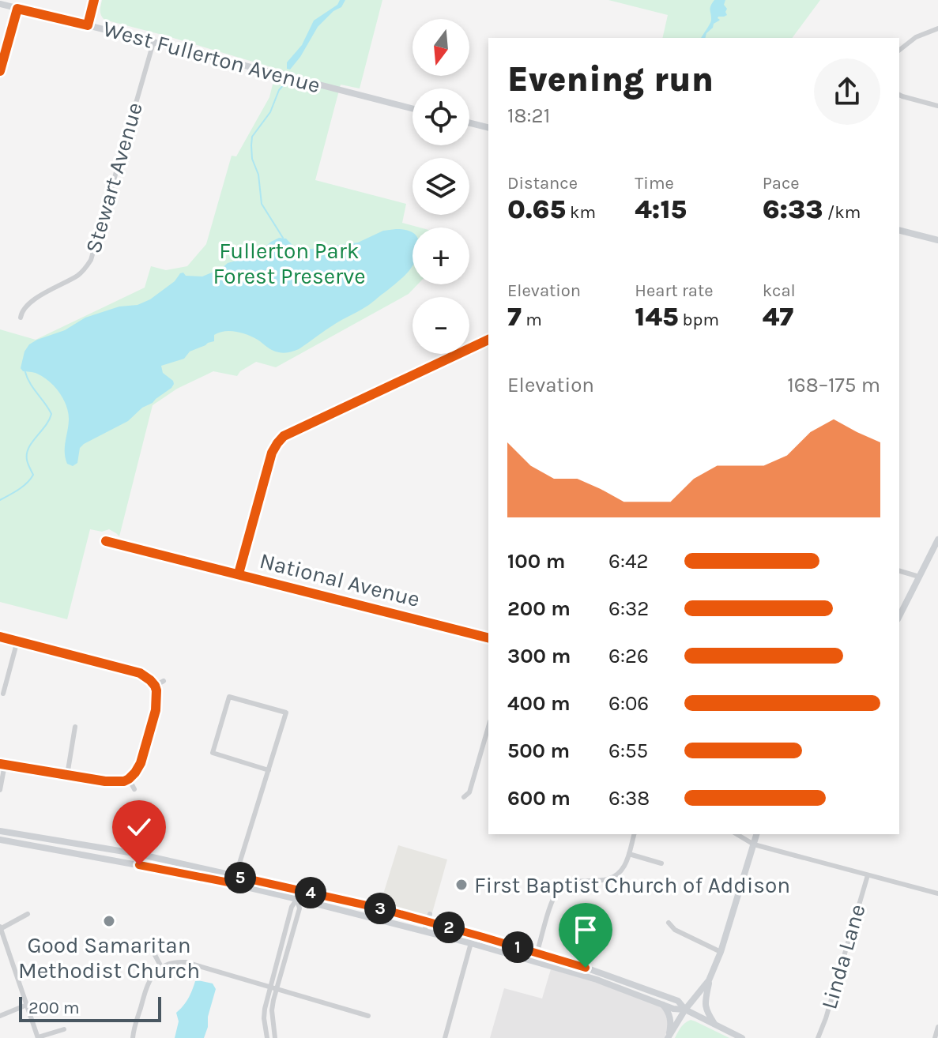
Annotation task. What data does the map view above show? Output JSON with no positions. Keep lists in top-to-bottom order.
{
  "streets": {
    "main road": ["West Fullerton Avenue"],
    "street": ["Stewart Avenue", "National Avenue", "Linda Lane"]
  },
  "crossings": [
    ["West Fullerton Avenue", "Stewart Avenue"]
  ],
  "parks": ["Fullerton Park Forest Preserve"],
  "places": ["First Baptist Church of Addison", "Good Samaritan Methodist Church"],
  "scale_bar": "200 m",
  "north": "bottom",
  "page": {
    "map_buttons": ["+", "−"],
    "heading": ["Evening run", "18:21"],
    "stats": [
      ["Distance", "0.65 km"],
      ["Time", "4:15"],
      ["Pace", "6:33 /km"],
      ["Elevation", "7 m"],
      ["Heart rate", "145 bpm"],
      ["kcal", "47"]
    ],
    "chart": ["Elevation", "168–175 m"],
    "list": [
      {
        "name": "100 m",
        "note": "6:42"
      },
      {
        "name": "200 m",
        "note": "6:32"
      },
      {
        "name": "300 m",
        "note": "6:26"
      },
      {
        "name": "400 m",
        "note": "6:06"
      },
      {
        "name": "500 m",
        "note": "6:55"
      },
      {
        "name": "600 m",
        "note": "6:38"
      }
    ],
    "pins": [
      "5",
      "4",
      "3",
      "2",
      "1"
    ],
    "scale": "200 m"
  }
}
